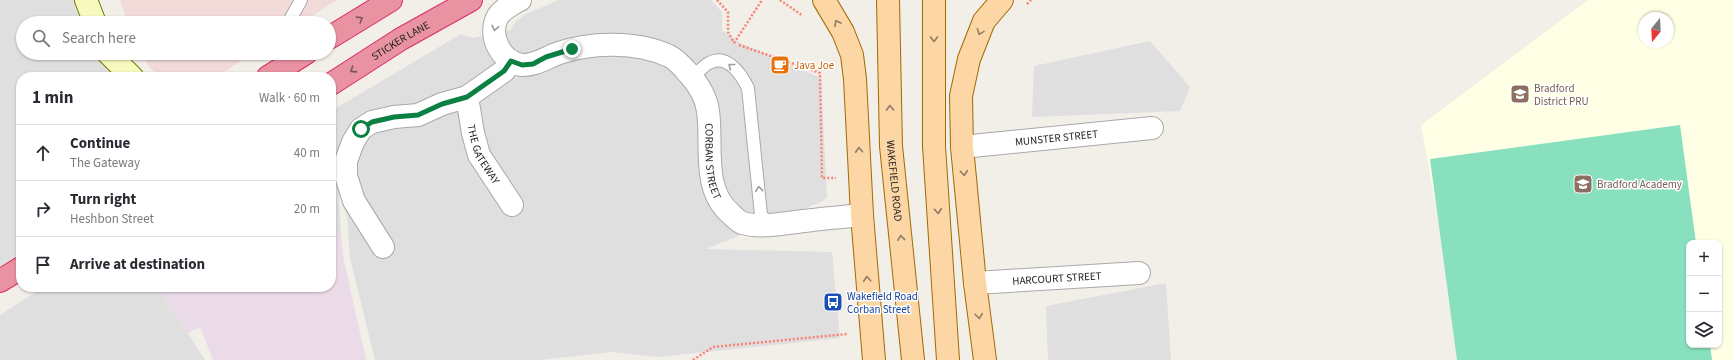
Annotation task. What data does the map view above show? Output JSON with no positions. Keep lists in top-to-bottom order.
{
  "streets": {
    "highway": ["STICKER LANE"],
    "main road": ["WAKEFIELD ROAD"],
    "street": [
      "MUNSTER STREET",
      "THE GATEWAY",
      "CORBAN STREET",
      "HARCOURT STREET"
    ]
  },
  "places": {
    "cafe": ["Java Joe"],
    "school or university": ["Bradford District PRU", "Bradford Academy"],
    "bus stop": ["Wakefield Road Corban Street"]
  },
  "north": "bottom",
  "page": {
    "search": "Search here",
    "heading": ["1 min", "Walk · 60 m"],
    "list": [
      ["Continue", "The Gateway", "40 m"],
      ["Turn right", "Heshbon Street", "20 m"],
      "Arrive at destination"
    ],
    "map_buttons": ["+", "−"]
  }
}
